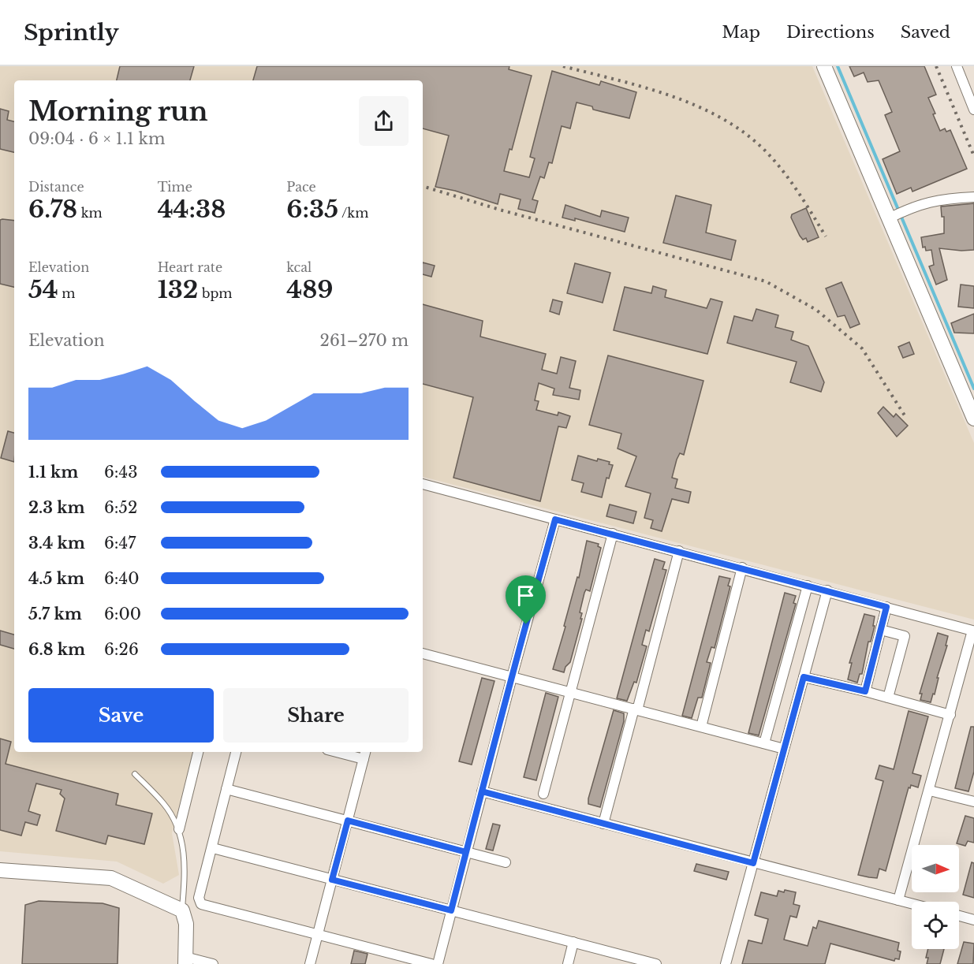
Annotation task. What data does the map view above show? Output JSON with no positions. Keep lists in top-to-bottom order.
{
  "north": "right",
  "page": {
    "header": "Sprintly",
    "nav": ["Map", "Directions", "Saved"],
    "heading": ["Morning run", "09:04 · 6 × 1.1 km"],
    "stats": [
      ["Distance", "6.78 km"],
      ["Time", "44:38"],
      ["Pace", "6:35 /km"],
      ["Elevation", "54 m"],
      ["Heart rate", "132 bpm"],
      ["kcal", "489"]
    ],
    "chart": ["Elevation", "261–270 m"],
    "list": [
      {
        "name": "1.1 km",
        "note": "6:43"
      },
      {
        "name": "2.3 km",
        "note": "6:52"
      },
      {
        "name": "3.4 km",
        "note": "6:47"
      },
      {
        "name": "4.5 km",
        "note": "6:40"
      },
      {
        "name": "5.7 km",
        "note": "6:00"
      },
      {
        "name": "6.8 km",
        "note": "6:26"
      }
    ],
    "buttons": ["Save", "Share"]
  }
}
